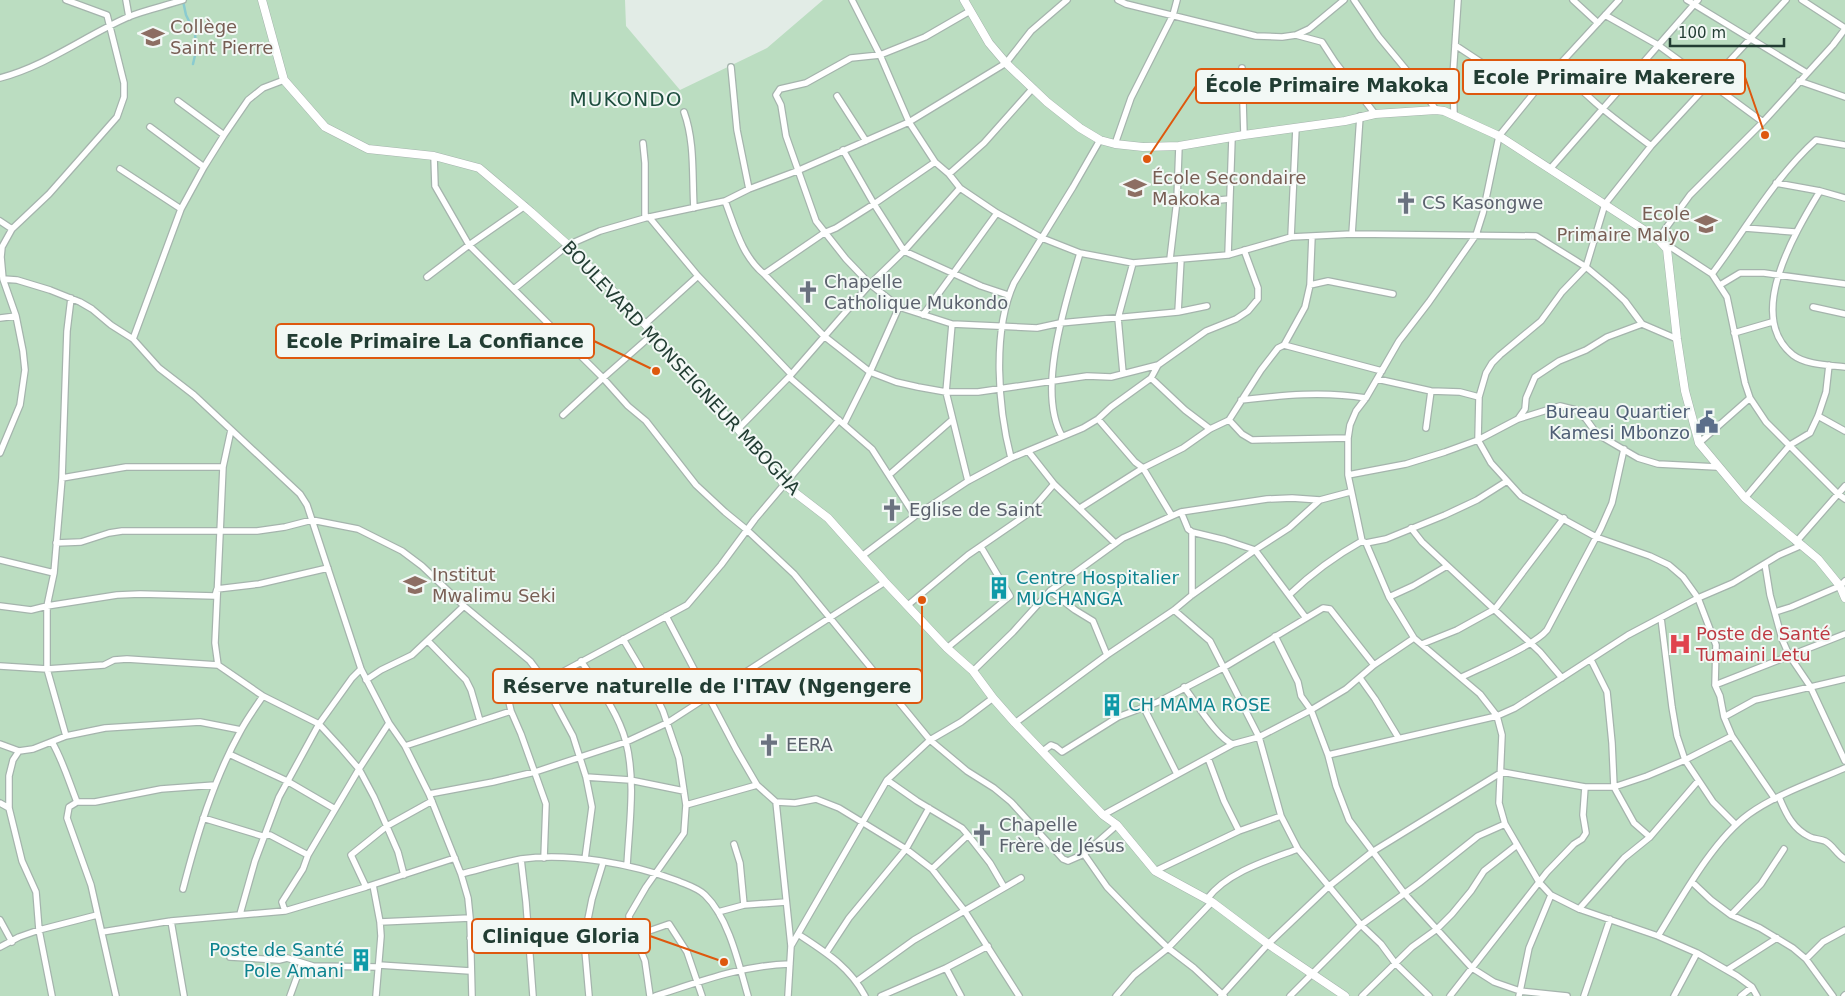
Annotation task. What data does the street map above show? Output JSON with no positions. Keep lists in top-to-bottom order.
{
  "streets": {
    "street": ["BOULEVARD MONSEIGNEUR MBOGHA"]
  },
  "districts": ["MUKONDO"],
  "places": {
    "school or university": [
      "Collège Saint Pierre",
      "École Secondaire Makoka",
      "Ecole Primaire Malyo",
      "Institut Mwalimu Seki"
    ],
    "other": [
      "Ecole Primaire Makerere",
      "École Primaire Makoka",
      "Ecole Primaire La Confiance",
      "Réserve naturelle de l'ITAV (Ngengere",
      "Clinique Gloria"
    ],
    "church": [
      "CS Kasongwe",
      "Chapelle Catholique Mukondo",
      "Eglise de Saint",
      "EERA",
      "Chapelle Frère de Jésus"
    ],
    "public building": ["Bureau Quartier Kamesi Mbonzo"],
    "building": ["Centre Hospitalier MUCHANGA", "CH MAMA ROSE", "Poste de Santé Pole Amani"],
    "hospital": ["Poste de Santé Tumaini Letu"]
  },
  "scale_bar": "100 m"
}
